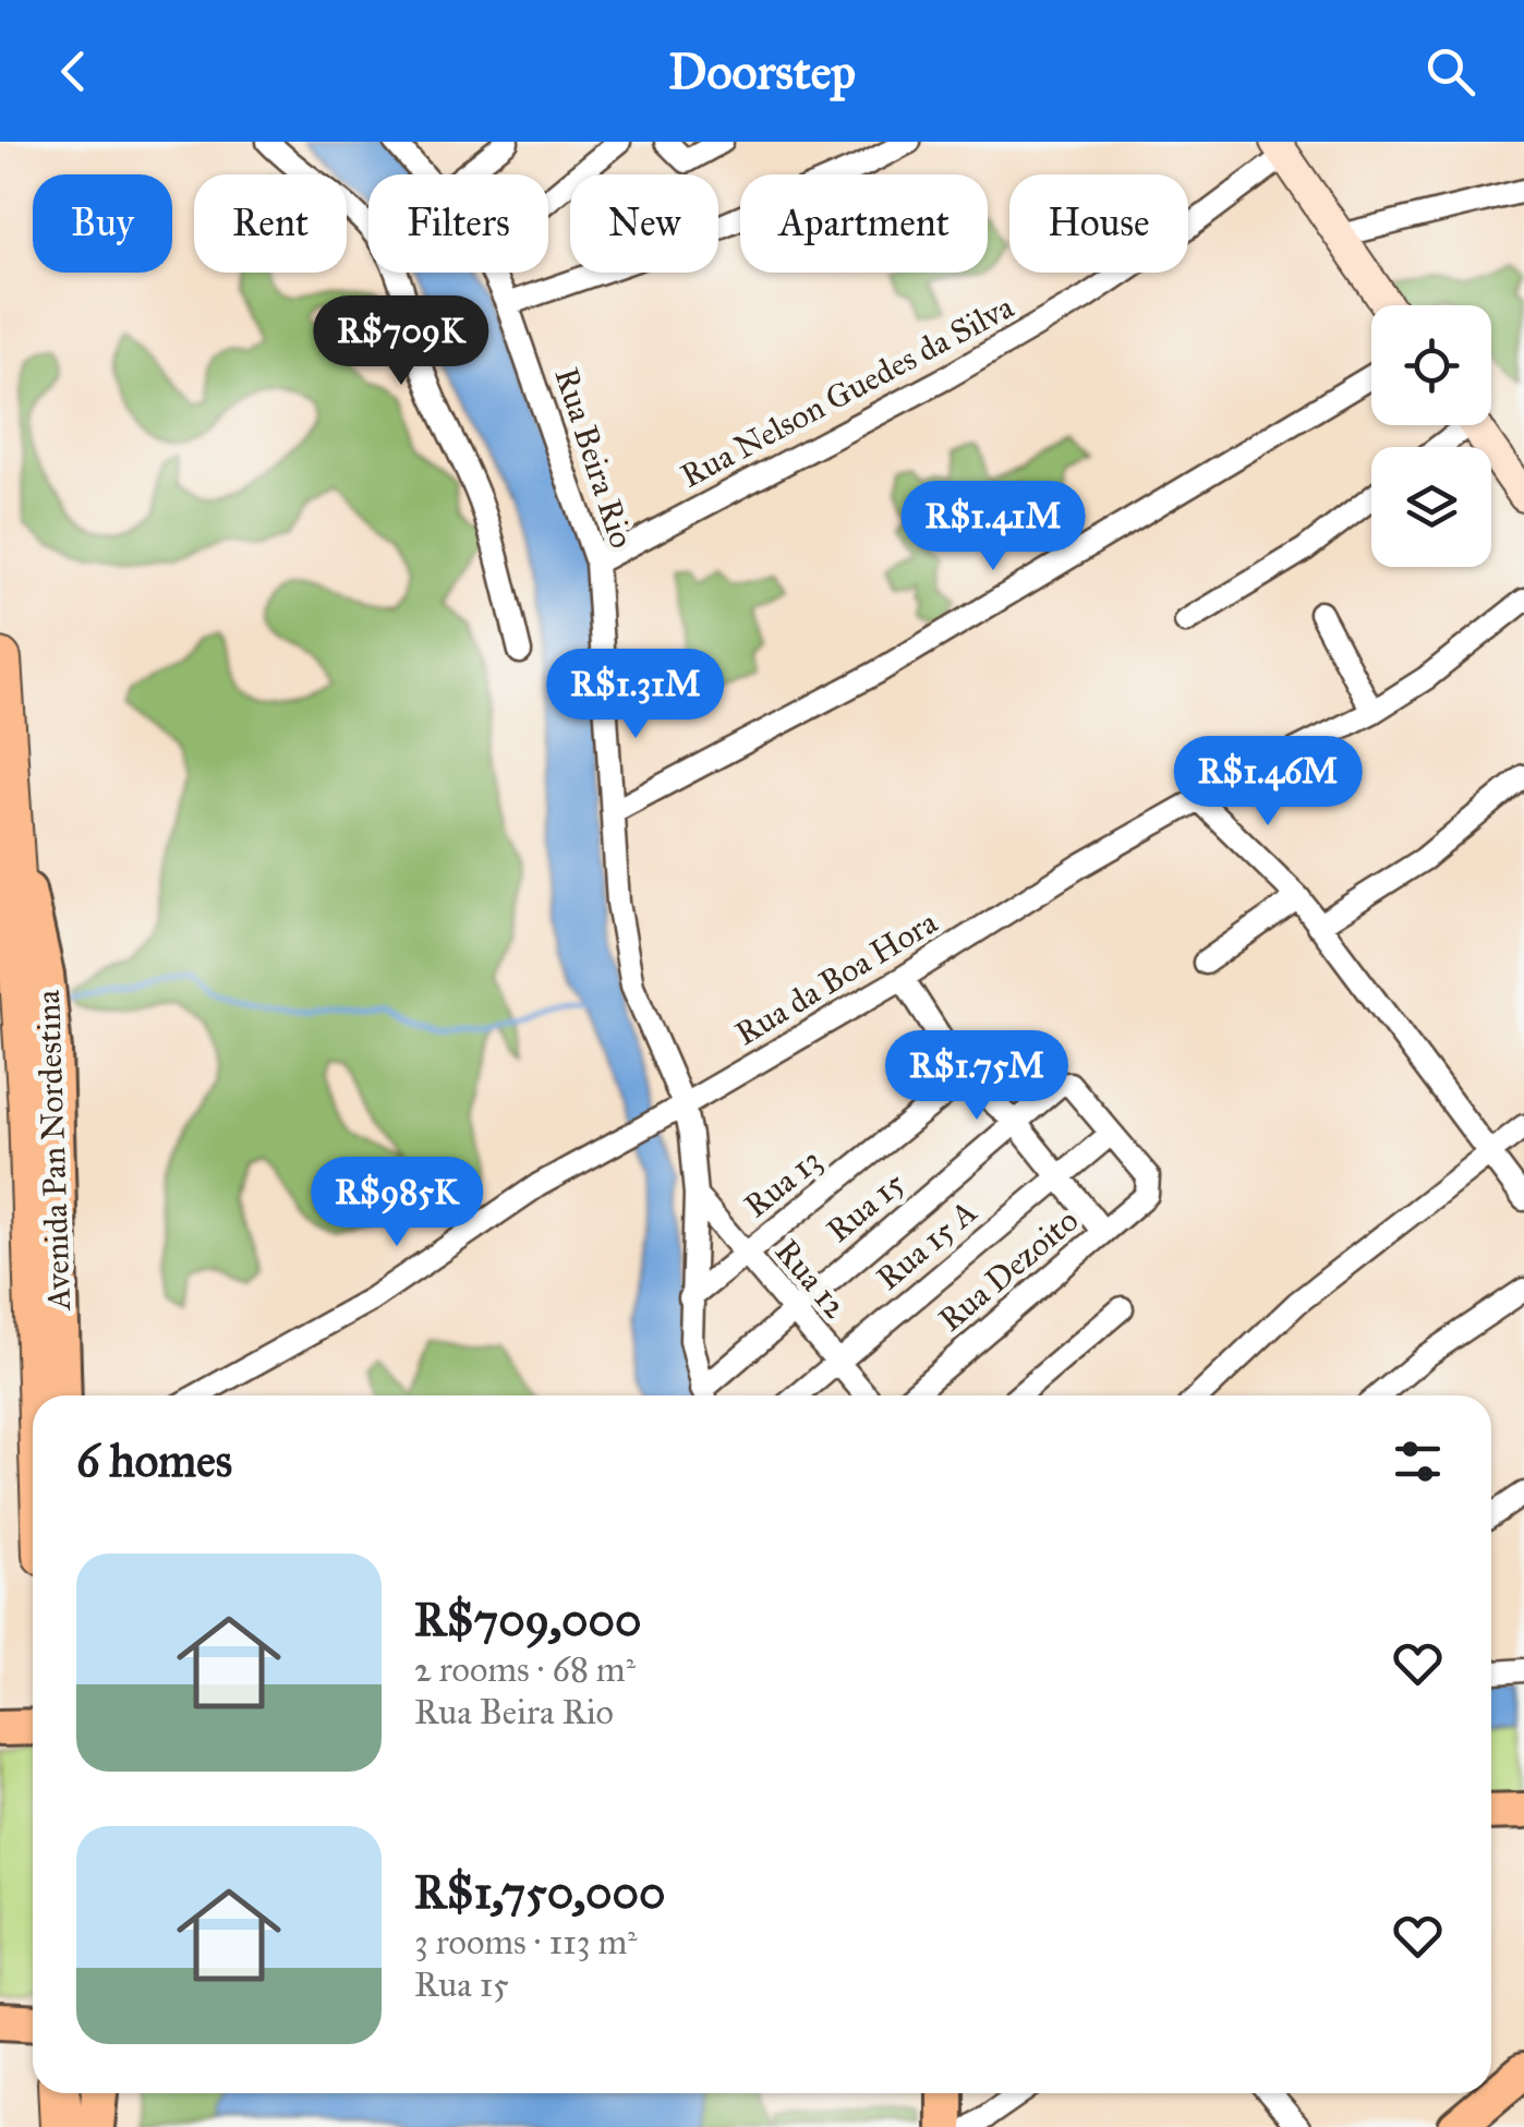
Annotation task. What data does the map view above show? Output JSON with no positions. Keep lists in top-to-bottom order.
{
  "streets": {
    "highway": ["Avenida Pan Nordestina"],
    "street": [
      "Rua Nelson Guedes da Silva",
      "Rua Beira Rio",
      "Rua da Boa Hora",
      "Rua 13",
      "Rua 15",
      "Rua 15 A",
      "Rua Dezoito",
      "Rua 12"
    ]
  },
  "crossings": [
    ["Rua Nelson Guedes da Silva", "Rua Beira Rio"],
    ["Rua Beira Rio", "Rua da Boa Hora"],
    ["Rua Beira Rio", "Rua 13"],
    ["Rua Beira Rio", "Rua 12"],
    ["Rua 13", "Rua 12"],
    ["Rua 15", "Rua 15 A"],
    ["Rua 15", "Rua Dezoito"],
    ["Rua 15", "Rua 12"],
    ["Rua 15 A", "Rua Dezoito"],
    ["Rua 15 A", "Rua 12"]
  ],
  "page": {
    "header": "Doorstep",
    "chip": [
      "Buy",
      "Rent",
      "Filters",
      "New",
      "Apartment",
      "House"
    ],
    "price": [
      "R$709K",
      "R$1.41M",
      "R$1.31M",
      "R$1.46M",
      "R$1.75M",
      "R$985K"
    ],
    "heading": "6 homes",
    "list": [
      {
        "name": "R$709,000",
        "note": "2 rooms · 68 m² · Rua Beira Rio"
      },
      {
        "name": "R$1,750,000",
        "note": "3 rooms · 113 m² · Rua 15"
      }
    ]
  }
}
